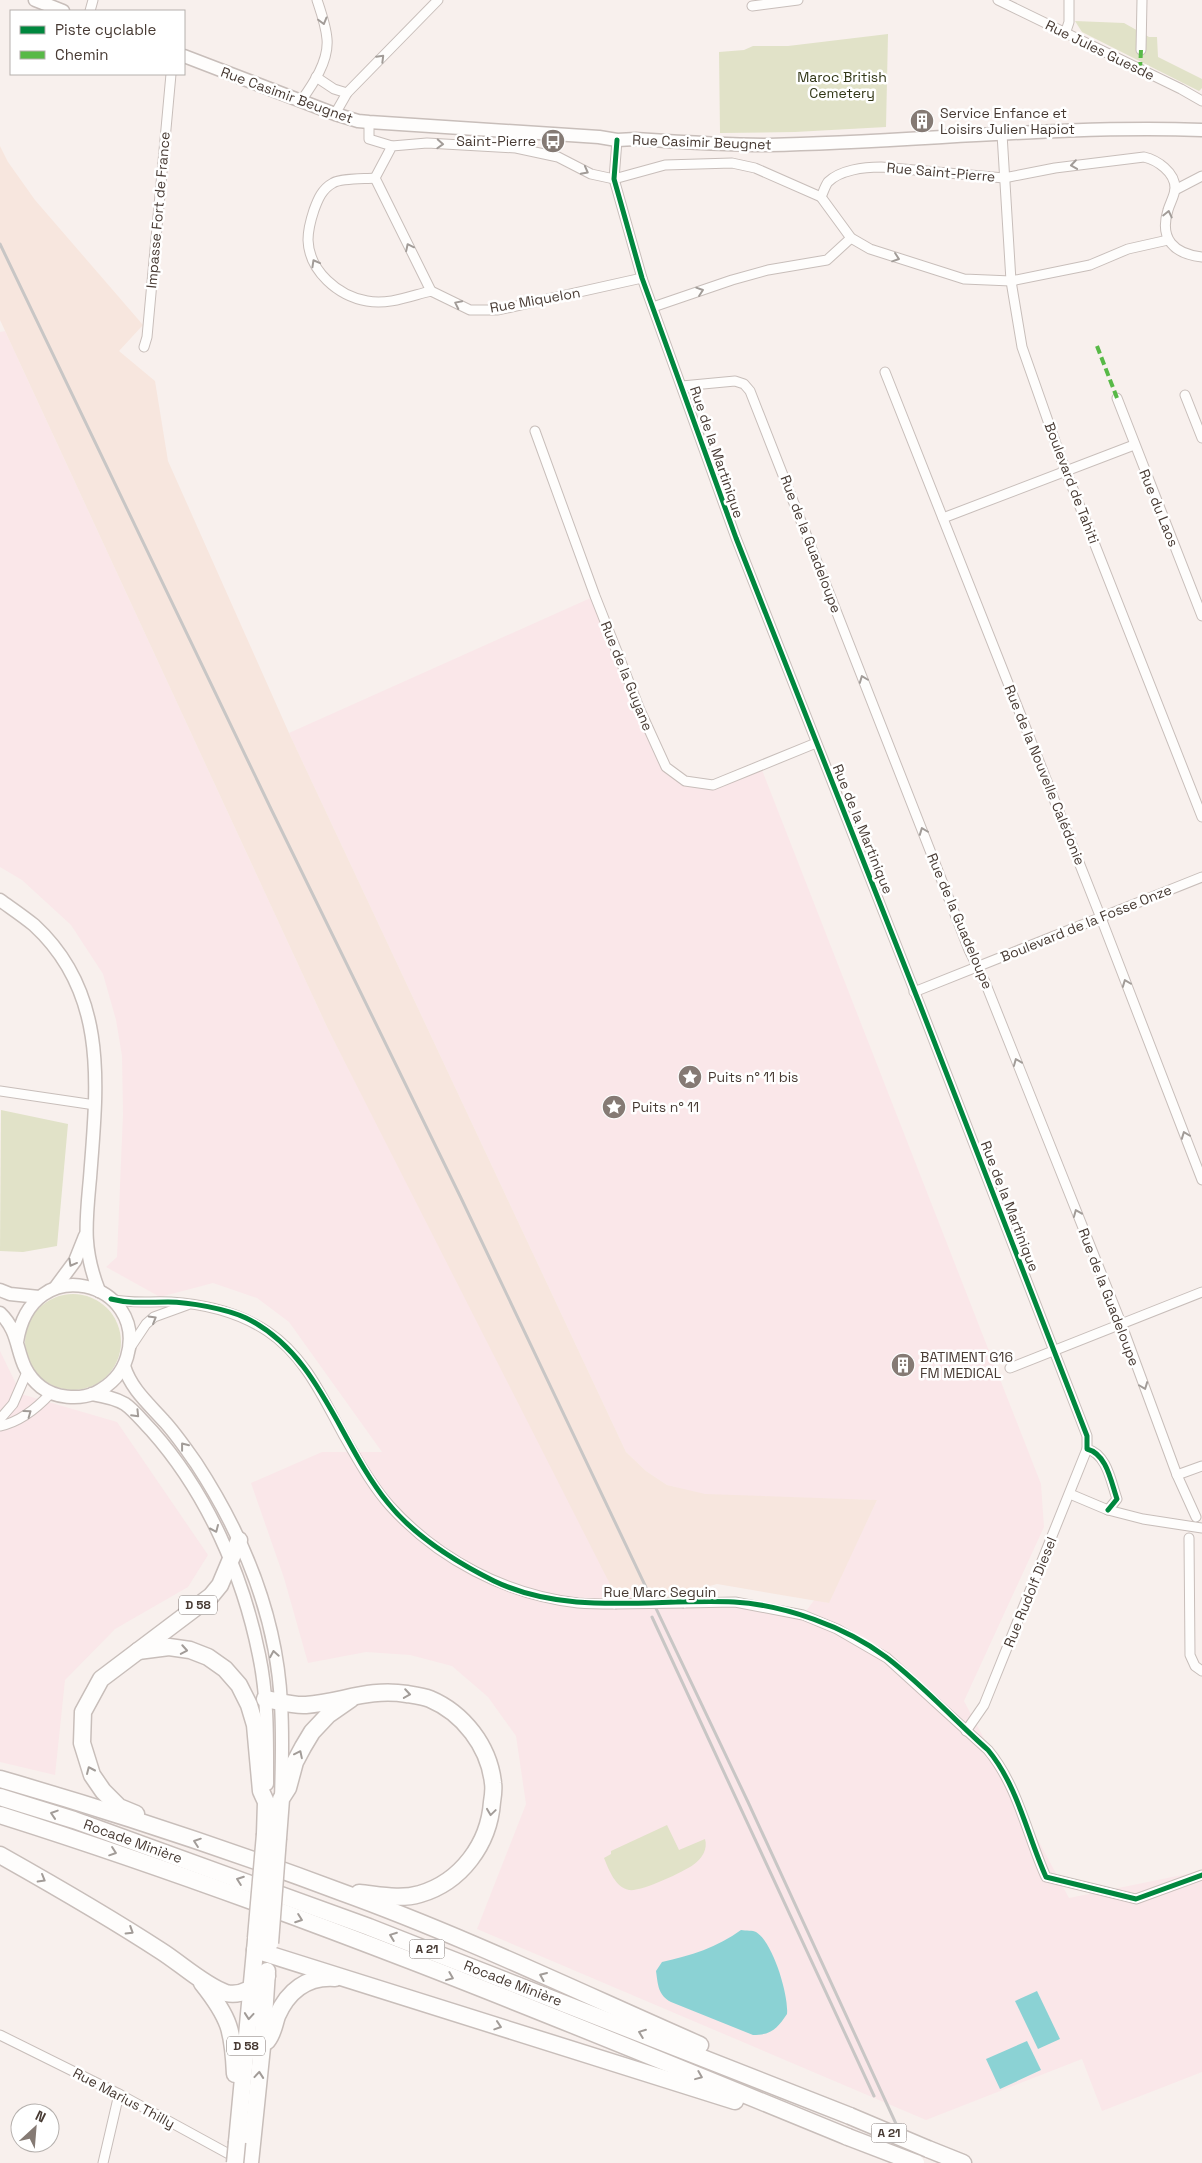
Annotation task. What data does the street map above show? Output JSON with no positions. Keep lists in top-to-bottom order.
{
  "streets": {
    "highway": ["D 58", "Rocade Minière", "A 21"],
    "main road": ["Rue Casimir Beugnet"],
    "street": [
      "Rue Jules Guesde",
      "Rue Saint-Pierre",
      "Impasse Fort de France",
      "Rue Miquelon",
      "Rue de la Martinique",
      "Boulevard de Tahiti",
      "Rue du Laos",
      "Rue de la Guadeloupe",
      "Rue de la Guyane",
      "Rue de la Nouvelle Calédonie",
      "Boulevard de la Fosse Onze",
      "Rue Marc Seguin",
      "Rue Rudolf Diesel",
      "Rue Marius Thilly"
    ]
  },
  "crossings": [
    ["Rue Casimir Beugnet", "Rue de la Martinique"],
    ["Rue Casimir Beugnet", "Boulevard de Tahiti"],
    ["Rue Saint-Pierre", "Boulevard de Tahiti"],
    ["Rue Miquelon", "Rue de la Martinique"],
    ["Rue de la Martinique", "Rue de la Guadeloupe"],
    ["Rue de la Martinique", "Rue de la Guyane"],
    ["Rue de la Martinique", "Boulevard de la Fosse Onze"],
    ["Rue de la Martinique", "Rue Rudolf Diesel"],
    ["Rue de la Guadeloupe", "Boulevard de la Fosse Onze"],
    ["Rue de la Nouvelle Calédonie", "Boulevard de la Fosse Onze"],
    ["Rue Marc Seguin", "Rue Rudolf Diesel"],
    ["Rue Marc Seguin", "D 58"],
    ["D 58", "Rue Marius Thilly"]
  ],
  "one_way": ["Rue Saint-Pierre", "Rue Miquelon"],
  "parks": ["Maroc British Cemetery"],
  "places": {
    "building": ["Service Enfance et Loisirs Julien Hapiot", "BATIMENT G16 FM MEDICAL"],
    "bus stop": ["Saint-Pierre"],
    "place": ["Puits n° 11 bis", "Puits n° 11"]
  },
  "legend": ["Piste cyclable", "Chemin"],
  "north": "top right"
}
